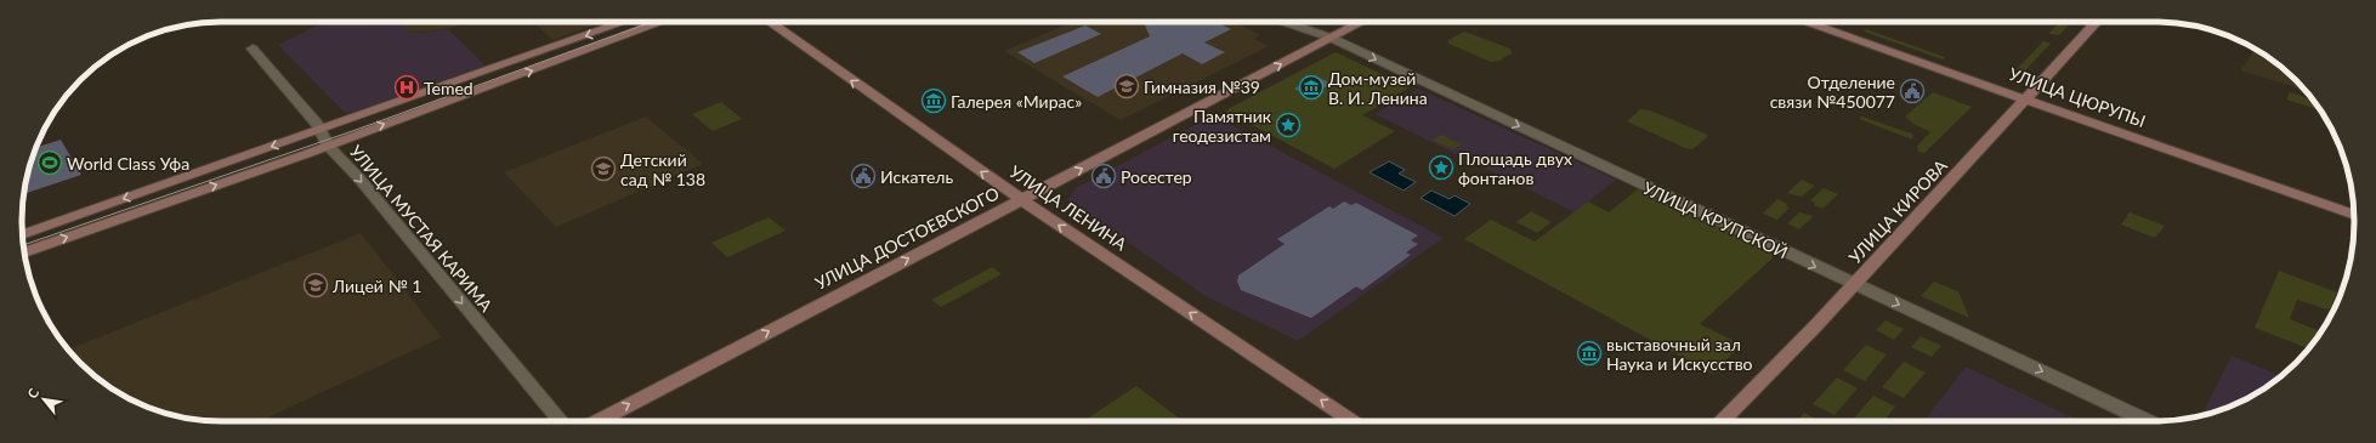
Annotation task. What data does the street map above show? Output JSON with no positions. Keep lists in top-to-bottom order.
{
  "streets": {
    "street": [
      "УЛИЦА ЦЮРУПЫ",
      "УЛИЦА ЛЕНИНА",
      "УЛИЦА КИРОВА",
      "УЛИЦА КРУПСКОЙ",
      "УЛИЦА МУСТАЯ КАРИМА",
      "УЛИЦА ДОСТОЕВСКОГО"
    ]
  },
  "crossings": [
    ["УЛИЦА ЦЮРУПЫ", "УЛИЦА КИРОВА"],
    ["УЛИЦА ЛЕНИНА", "УЛИЦА ДОСТОЕВСКОГО"],
    ["УЛИЦА КИРОВА", "УЛИЦА КРУПСКОЙ"],
    ["УЛИЦА КРУПСКОЙ", "УЛИЦА ДОСТОЕВСКОГО"]
  ],
  "one_way": [
    "УЛИЦА ЛЕНИНА",
    "УЛИЦА КРУПСКОЙ",
    "УЛИЦА МУСТАЯ КАРИМА",
    "УЛИЦА ДОСТОЕВСКОГО"
  ],
  "places": {
    "school or university": ["Гимназия №39", "Детский сад № 138", "Лицей № 1"],
    "hospital": ["Temed"],
    "museum": ["Дом-музей В. И. Ленина", "Галерея «Мирас»", "выставочный зал Наука и Искусство"],
    "public building": ["Отделение связи №450077", "Искатель", "Росестер"],
    "place": ["Памятник геодезистам", "Площадь двух фонтанов"],
    "sports": ["World Class Уфа"]
  },
  "north": "top left"
}
